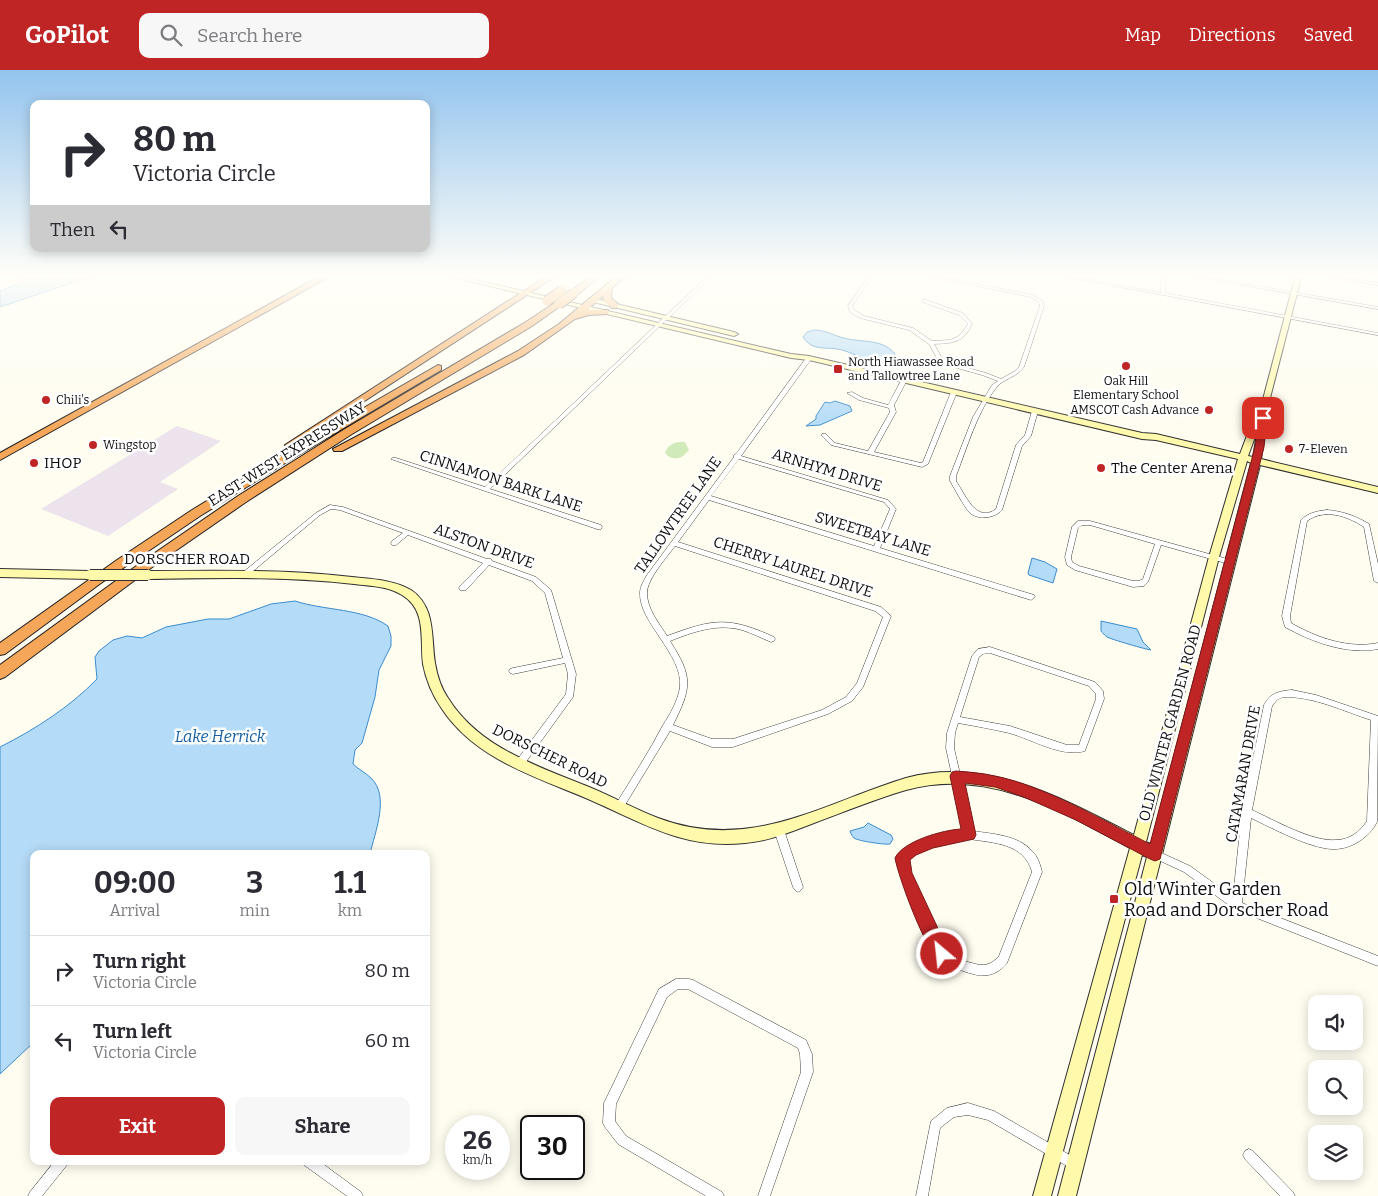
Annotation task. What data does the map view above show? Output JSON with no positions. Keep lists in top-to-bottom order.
{
  "streets": {
    "highway": ["EAST-WEST EXPRESSWAY"],
    "main road": ["DORSCHER ROAD", "OLD WINTER GARDEN ROAD"],
    "street": [
      "ARNHYM DRIVE",
      "CINNAMON BARK LANE",
      "TALLOWTREE LANE",
      "SWEETBAY LANE",
      "ALSTON DRIVE",
      "CHERRY LAUREL DRIVE",
      "CATAMARAN DRIVE"
    ]
  },
  "crossings": [
    ["ARNHYM DRIVE", "TALLOWTREE LANE"],
    ["ARNHYM DRIVE", "SWEETBAY LANE"],
    ["TALLOWTREE LANE", "SWEETBAY LANE"],
    ["TALLOWTREE LANE", "DORSCHER ROAD"],
    ["TALLOWTREE LANE", "CHERRY LAUREL DRIVE"],
    ["ALSTON DRIVE", "DORSCHER ROAD"],
    ["DORSCHER ROAD", "OLD WINTER GARDEN ROAD"]
  ],
  "water": ["Lake Herrick"],
  "places": {
    "other": [
      "Oak Hill Elementary School",
      "Chili's",
      "AMSCOT Cash Advance",
      "Wingstop",
      "7-Eleven",
      "IHOP",
      "The Center Arena"
    ],
    "transit": ["North Hiawassee Road and Tallowtree Lane", "Old Winter Garden Road and Dorscher Road"]
  },
  "page": {
    "header": "GoPilot",
    "search": "Search here",
    "nav": ["Map", "Directions", "Saved"],
    "turn": ["80 m", "Victoria Circle"],
    "then": "Then",
    "eta": [
      "09:00",
      "Arrival",
      "3",
      "min",
      "1.1",
      "km"
    ],
    "list": [
      {
        "name": "Turn right",
        "note": "Victoria Circle",
        "value": "80 m"
      },
      {
        "name": "Turn left",
        "note": "Victoria Circle",
        "value": "60 m"
      }
    ],
    "buttons": ["Exit", "Share"],
    "speed": "26 km/h",
    "limit": "30"
  }
}
